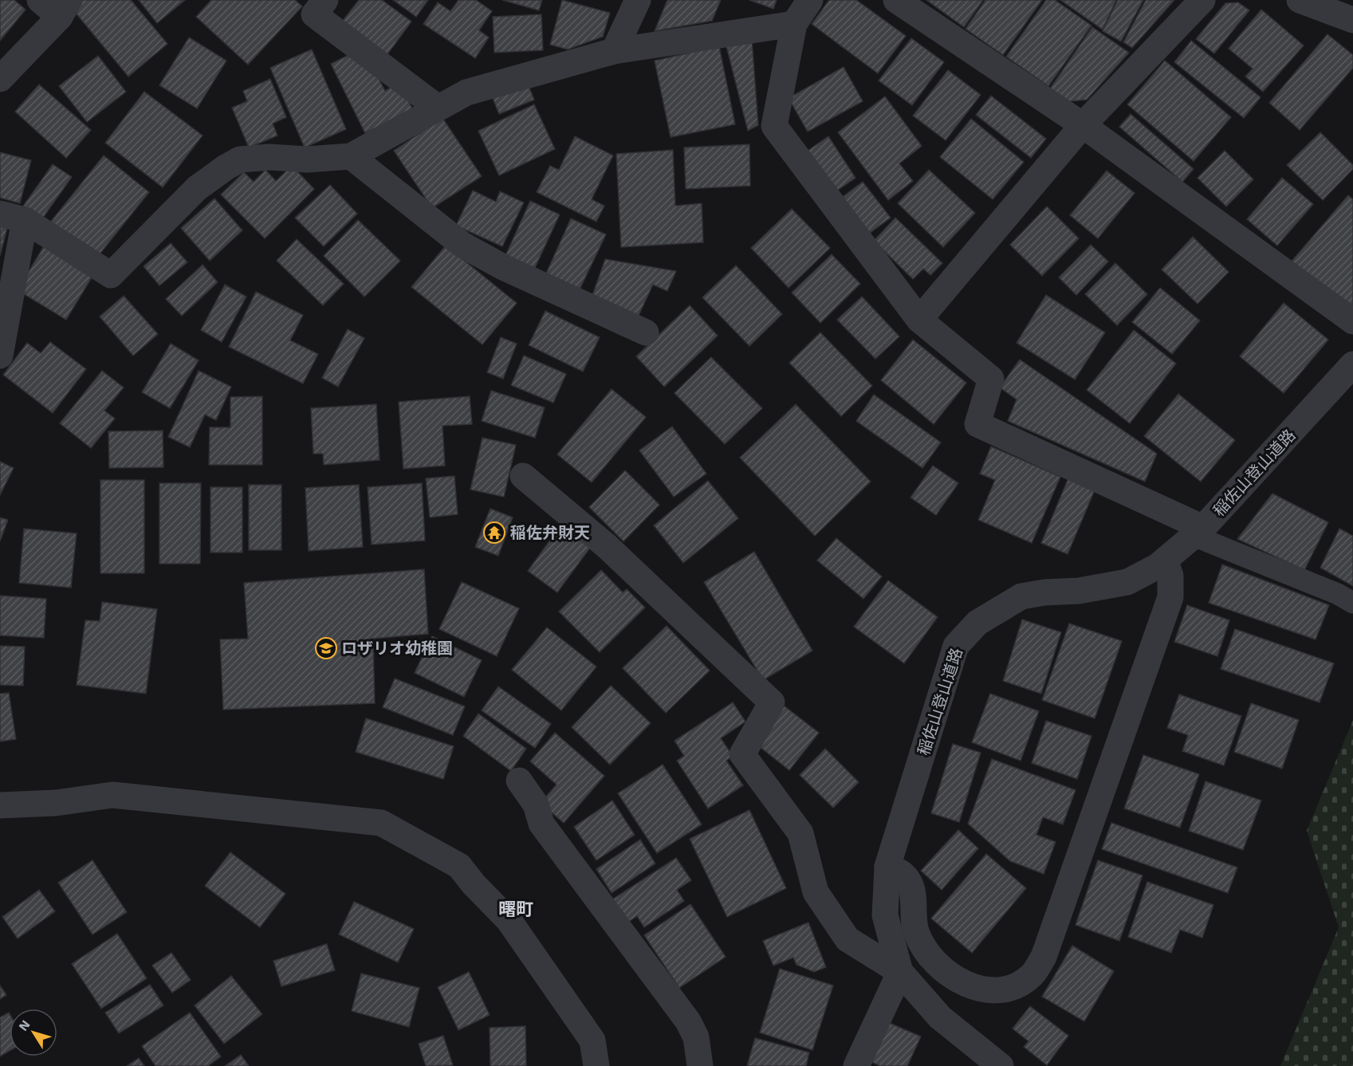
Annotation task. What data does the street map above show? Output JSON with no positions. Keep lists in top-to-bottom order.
{
  "streets": {
    "street": ["稲佐山登山道路"]
  },
  "districts": ["曙町"],
  "places": {
    "temple": ["稲佐弁財天"],
    "school or university": ["ロザリオ幼稚園"]
  },
  "north": "top left"
}
